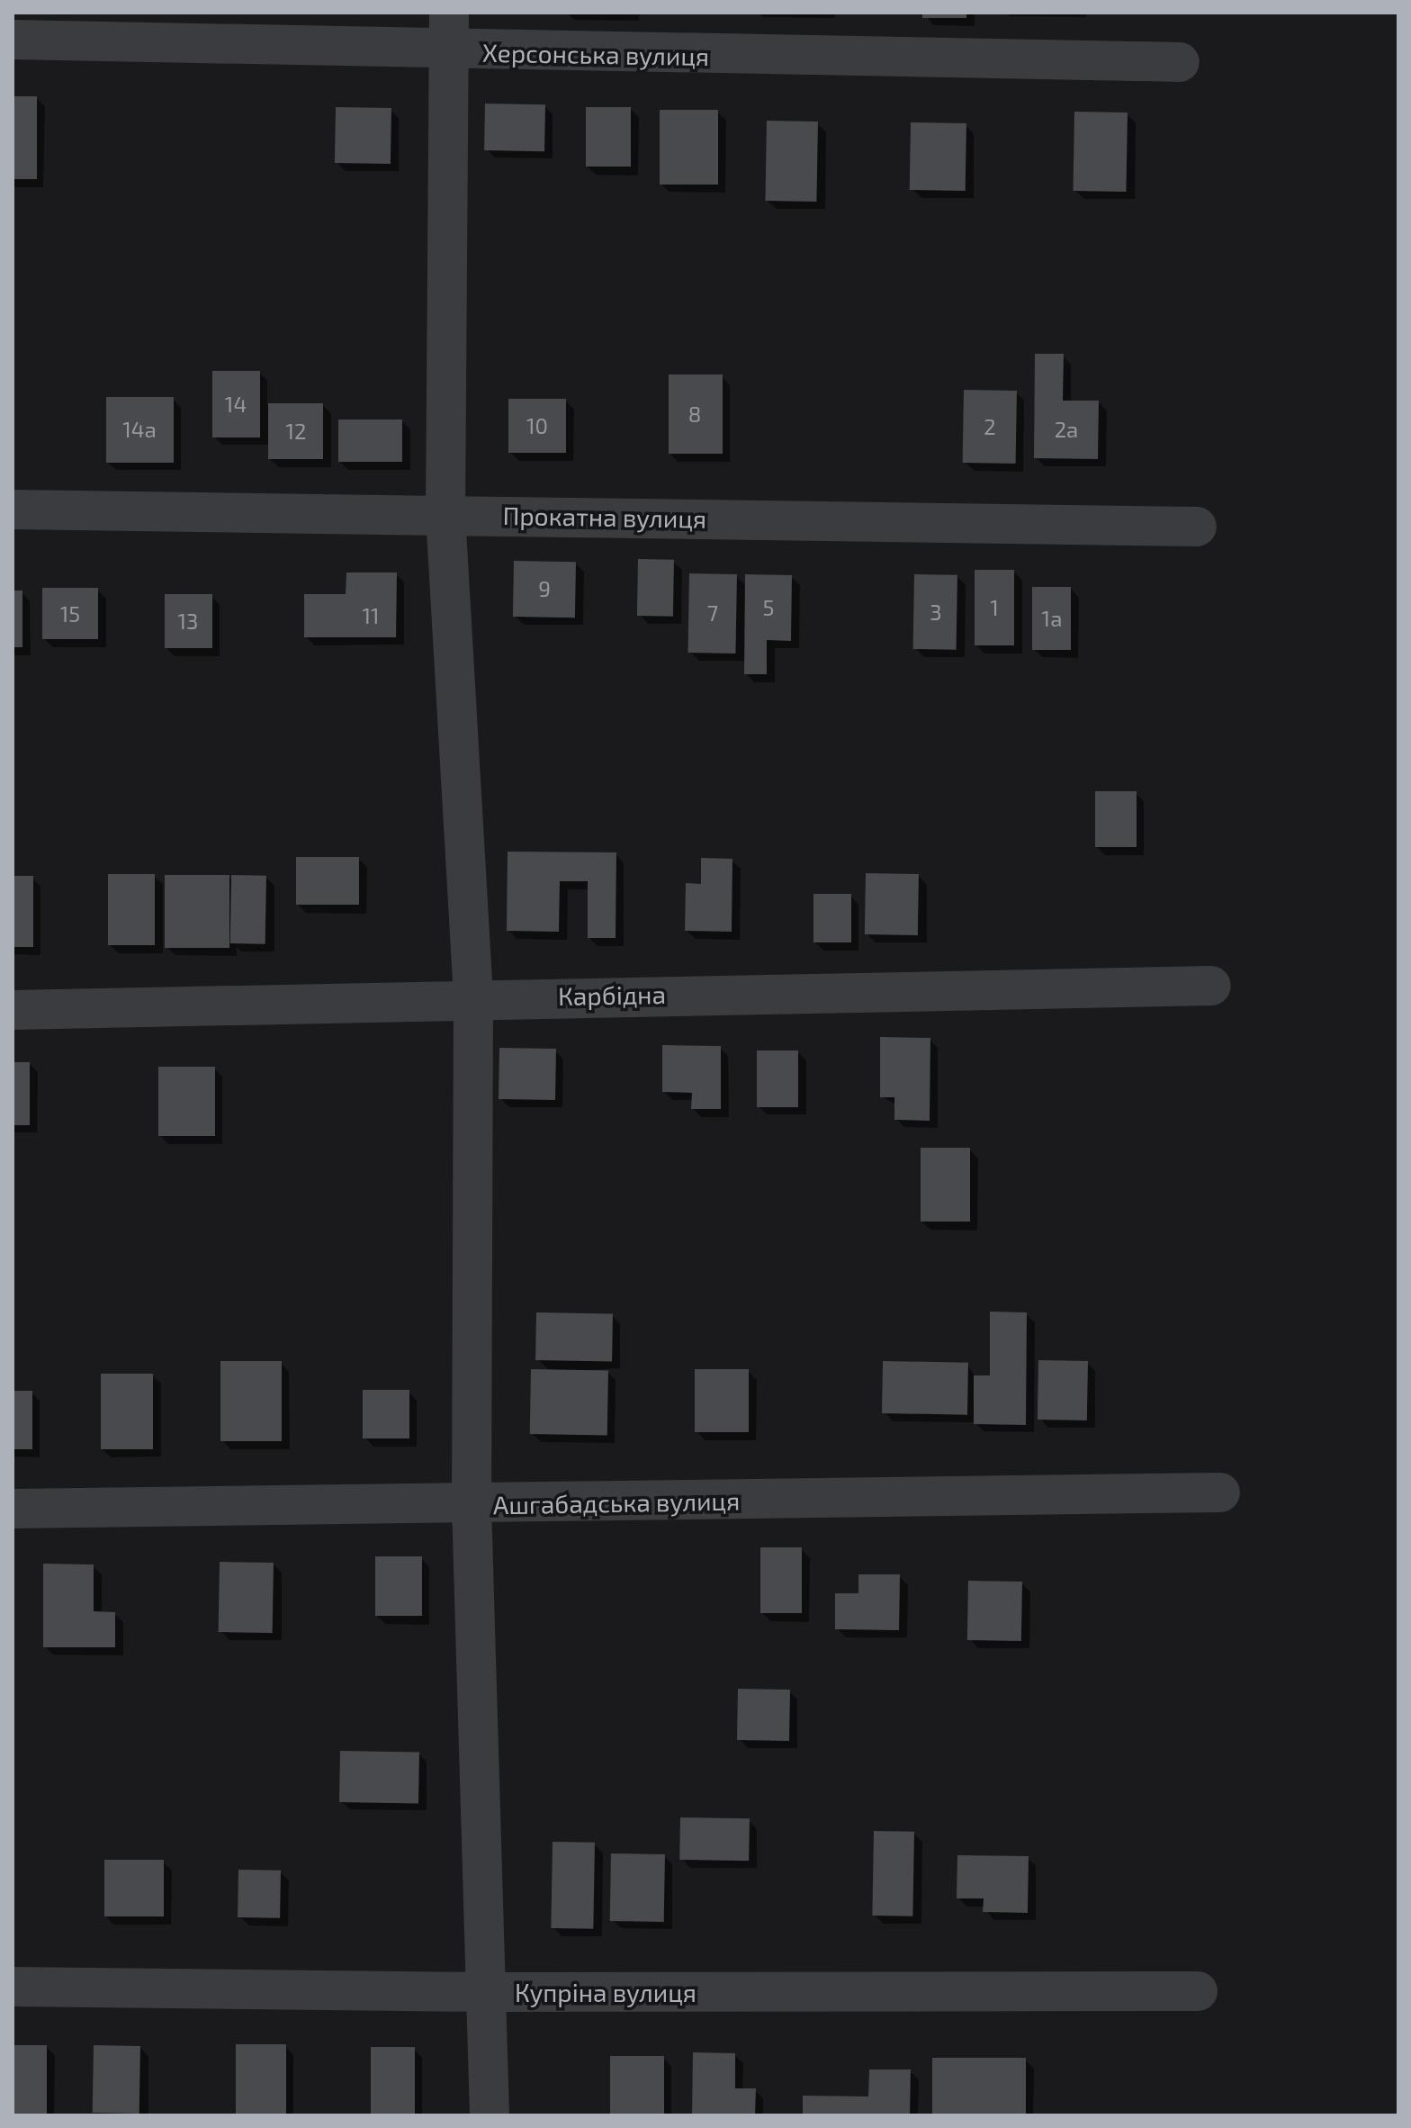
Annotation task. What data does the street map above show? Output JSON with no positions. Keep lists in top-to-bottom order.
{
  "streets": {
    "street": [
      "Херсонська вулиця",
      "Прокатна вулиця",
      "Карбідна",
      "Ашгабадська вулиця",
      "Купріна вулиця"
    ]
  },
  "house_numbers": [
    "14",
    "8",
    "10",
    "2",
    "14а",
    "2а",
    "12",
    "9",
    "5",
    "1",
    "3",
    "7",
    "15",
    "11",
    "1а",
    "13"
  ]
}
